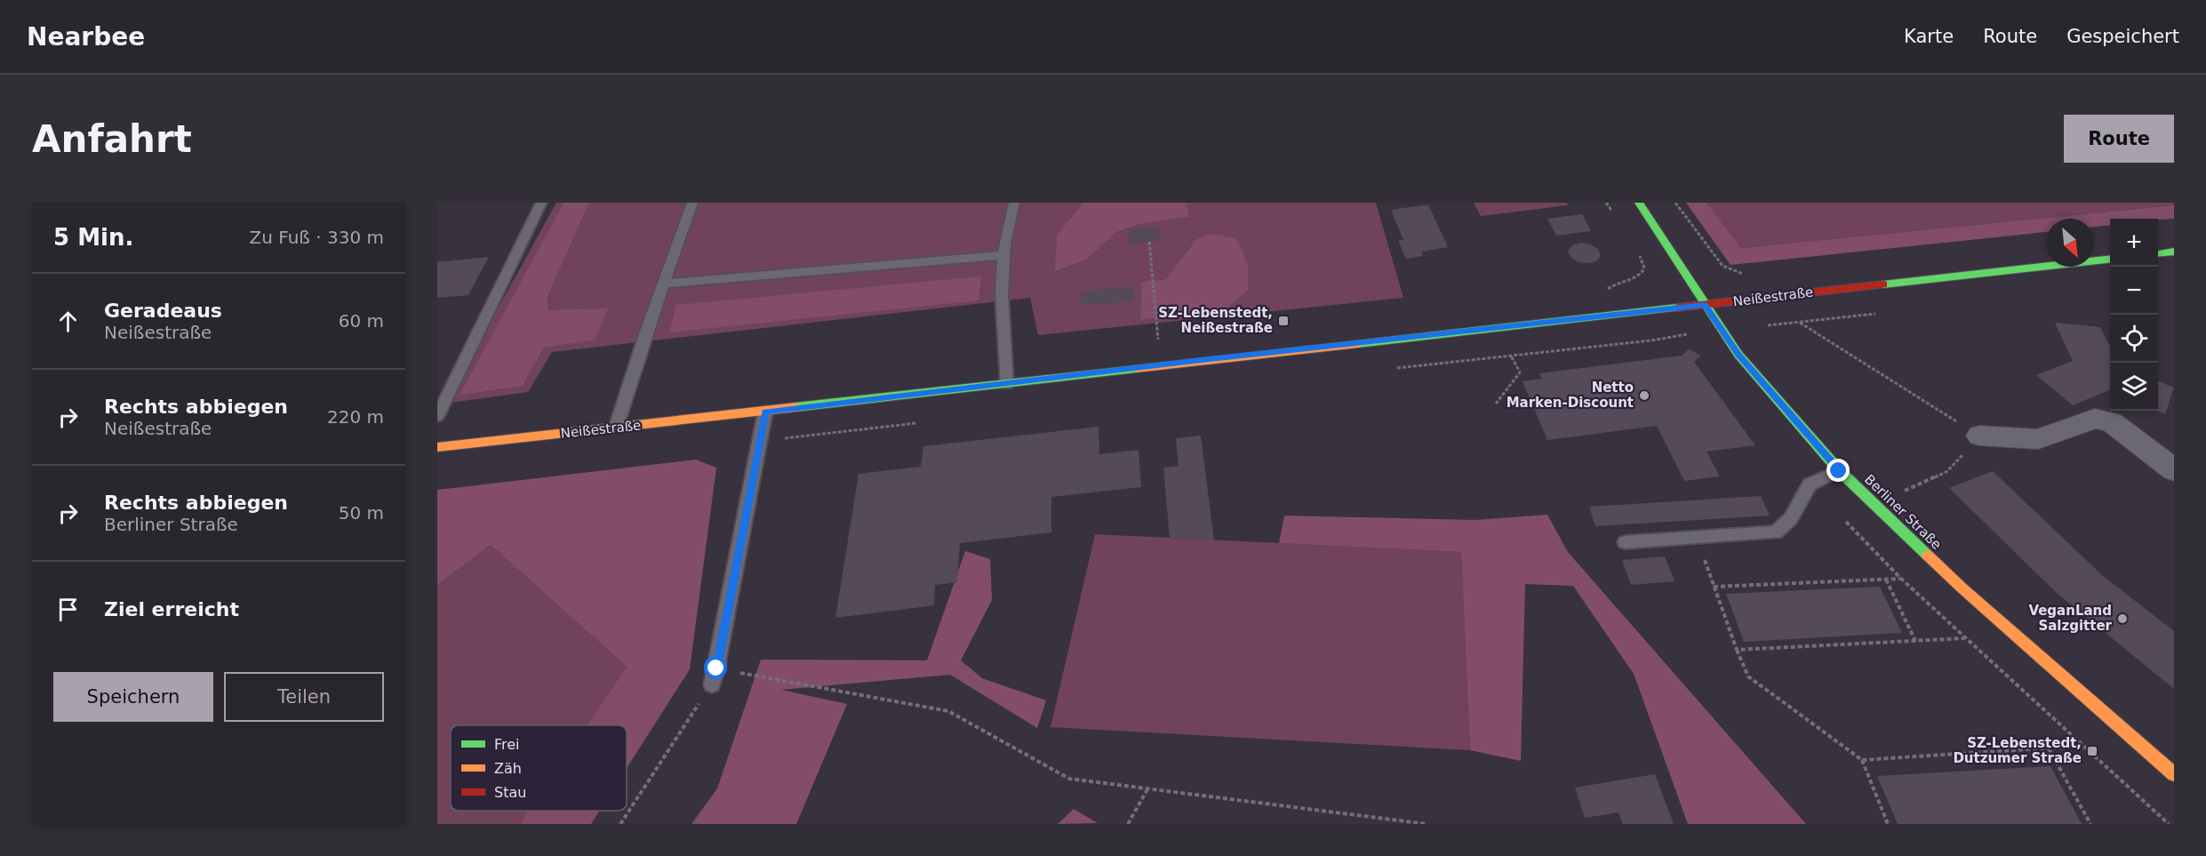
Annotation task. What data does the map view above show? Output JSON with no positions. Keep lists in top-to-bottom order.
{
  "streets": {
    "street": ["Neißestraße", "Berliner Straße"]
  },
  "crossings": [
    ["Neißestraße", "Berliner Straße"]
  ],
  "places": {
    "transit": ["SZ-Lebenstedt, Neißestraße", "SZ-Lebenstedt, Dutzumer Straße"],
    "other": ["Netto Marken-Discount", "VeganLand Salzgitter"]
  },
  "legend": ["Frei", "Zäh", "Stau"],
  "north": "bottom right",
  "page": {
    "header": "Nearbee",
    "nav": ["Karte", "Route", "Gespeichert"],
    "buttons": [
      "Route",
      ["Speichern", "Teilen"]
    ],
    "title": "Anfahrt",
    "heading": ["5 Min.", "Zu Fuß · 330 m"],
    "map_buttons": ["+", "−"],
    "list": [
      ["Geradeaus", "Neißestraße", "60 m"],
      ["Rechts abbiegen", "Neißestraße", "220 m"],
      ["Rechts abbiegen", "Berliner Straße", "50 m"],
      "Ziel erreicht"
    ]
  }
}
